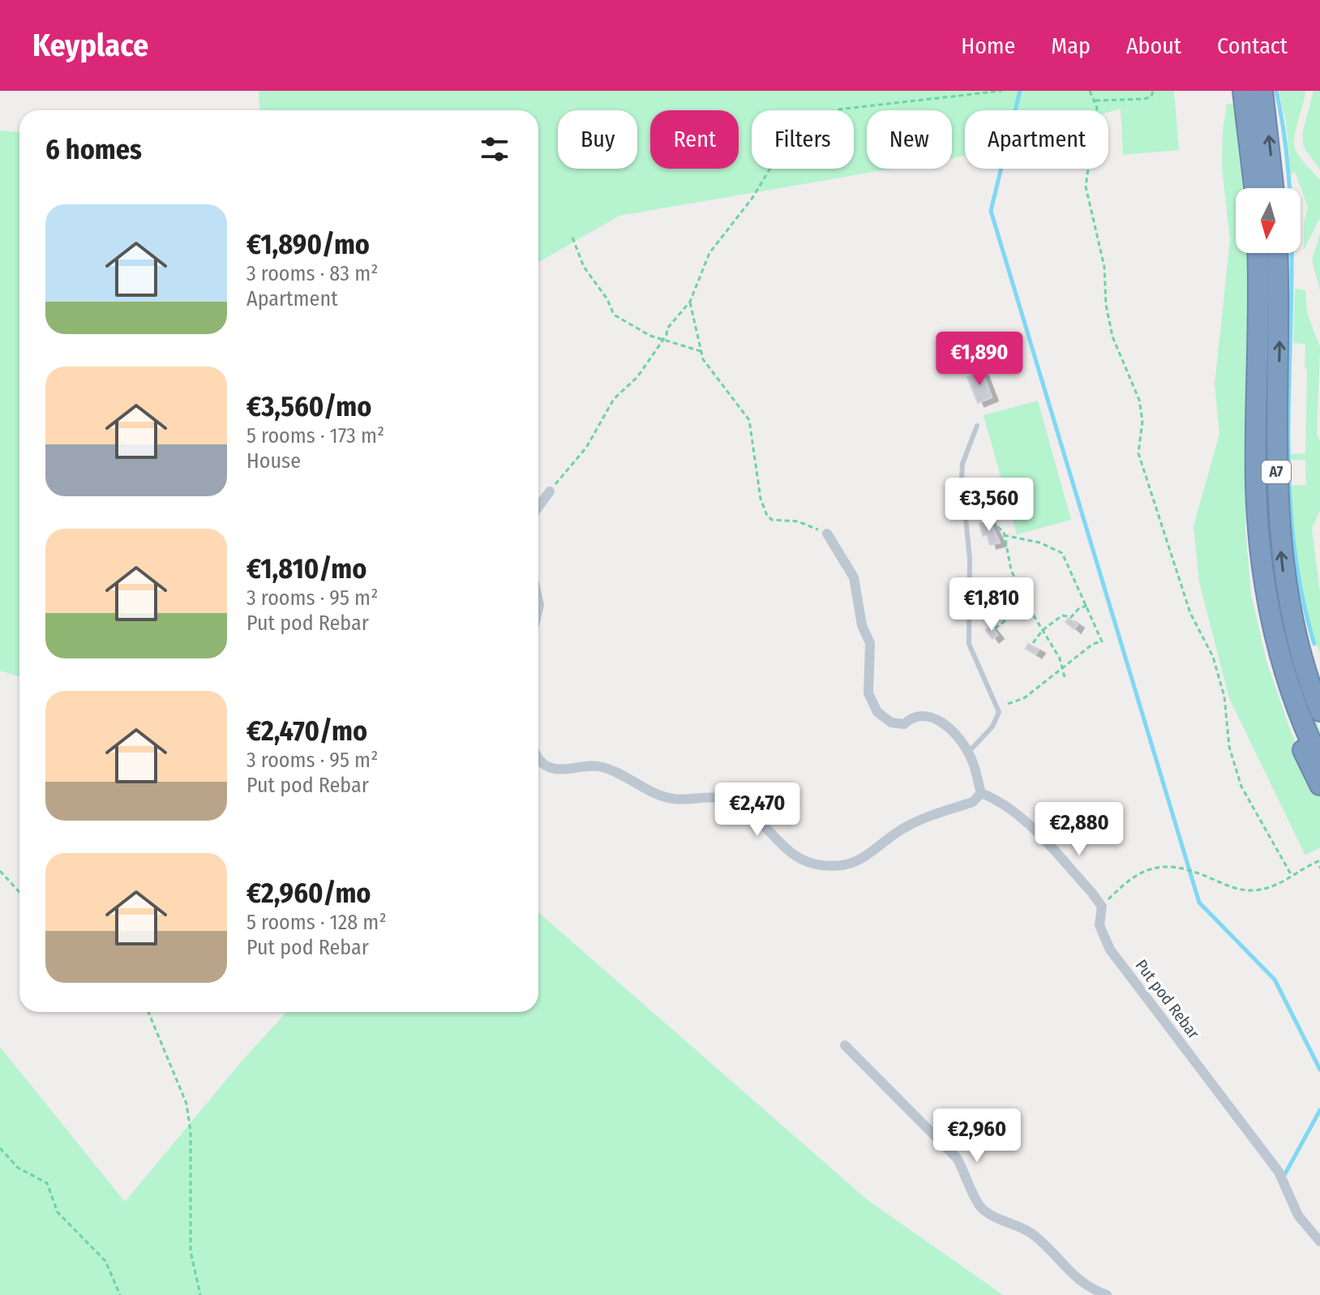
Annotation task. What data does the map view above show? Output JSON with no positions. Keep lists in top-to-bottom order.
{
  "streets": {
    "highway": ["A7"],
    "street": ["Put pod Rebar"]
  },
  "north": "bottom",
  "page": {
    "header": "Keyplace",
    "nav": [
      "Home",
      "Map",
      "About",
      "Contact"
    ],
    "chip": [
      "Buy",
      "Rent",
      "Filters",
      "New",
      "Apartment"
    ],
    "heading": "6 homes",
    "list": [
      {
        "name": "€1,890/mo",
        "note": "3 rooms · 83 m² · Apartment"
      },
      {
        "name": "€3,560/mo",
        "note": "5 rooms · 173 m² · House"
      },
      {
        "name": "€1,810/mo",
        "note": "3 rooms · 95 m² · Put pod Rebar"
      },
      {
        "name": "€2,470/mo",
        "note": "3 rooms · 95 m² · Put pod Rebar"
      },
      {
        "name": "€2,960/mo",
        "note": "5 rooms · 128 m² · Put pod Rebar"
      }
    ],
    "price": [
      "€1,890",
      "€3,560",
      "€1,810",
      "€2,470",
      "€2,880",
      "€2,960"
    ]
  }
}
